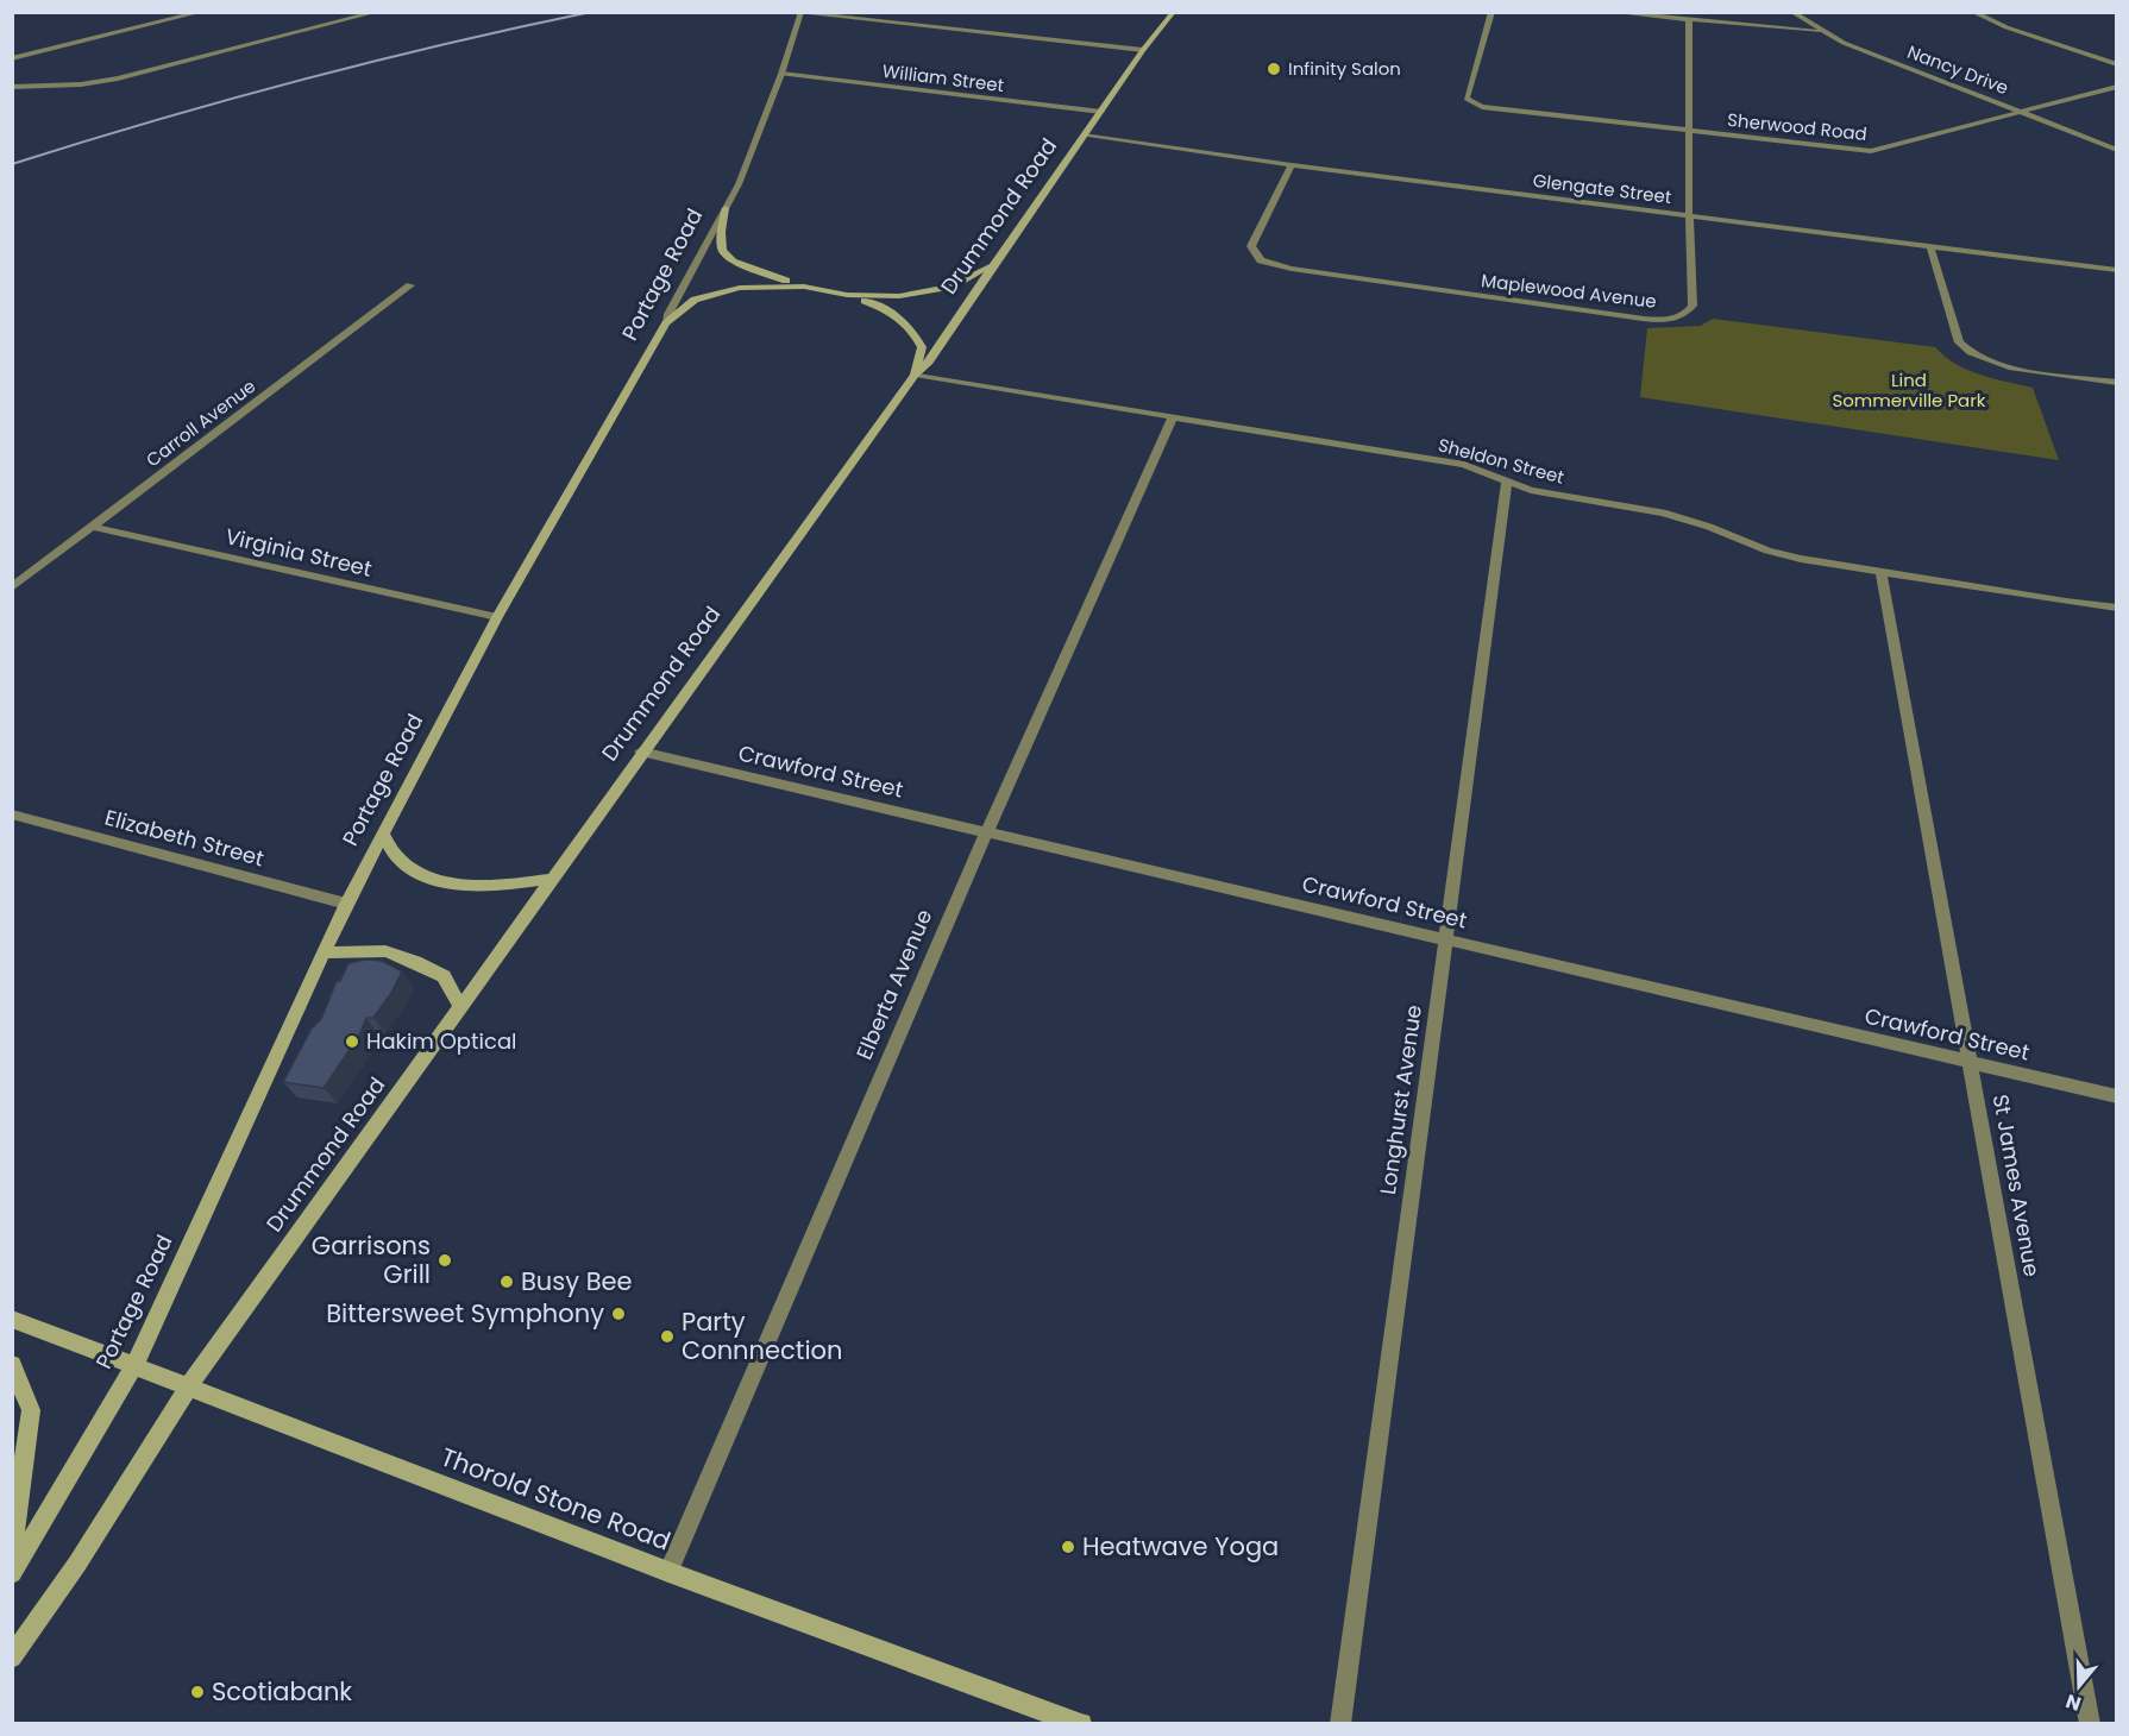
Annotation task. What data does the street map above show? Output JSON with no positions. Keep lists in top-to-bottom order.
{
  "streets": {
    "main road": ["Drummond Road", "Portage Road", "Thorold Stone Road"],
    "street": [
      "Nancy Drive",
      "William Street",
      "Sherwood Road",
      "Glengate Street",
      "Maplewood Avenue",
      "Carroll Avenue",
      "Sheldon Street",
      "Virginia Street",
      "Crawford Street",
      "Elizabeth Street",
      "Elberta Avenue",
      "Longhurst Avenue",
      "St James Avenue"
    ]
  },
  "crossings": [
    ["Nancy Drive", "Sherwood Road"],
    ["William Street", "Drummond Road"],
    ["William Street", "Portage Road"],
    ["Sherwood Road", "Maplewood Avenue"],
    ["Glengate Street", "Drummond Road"],
    ["Glengate Street", "Maplewood Avenue"],
    ["Drummond Road", "Sheldon Street"],
    ["Drummond Road", "Crawford Street"],
    ["Drummond Road", "Thorold Stone Road"],
    ["Portage Road", "Virginia Street"],
    ["Portage Road", "Elizabeth Street"],
    ["Portage Road", "Thorold Stone Road"],
    ["Carroll Avenue", "Virginia Street"],
    ["Sheldon Street", "Elberta Avenue"],
    ["Sheldon Street", "Longhurst Avenue"],
    ["Sheldon Street", "St James Avenue"],
    ["Crawford Street", "Elberta Avenue"],
    ["Crawford Street", "Longhurst Avenue"],
    ["Crawford Street", "St James Avenue"],
    ["Elberta Avenue", "Thorold Stone Road"]
  ],
  "parks": ["Lind Sommerville Park"],
  "places": [
    "Infinity Salon",
    "Hakim Optical",
    "Garrisons Grill",
    "Busy Bee",
    "Bittersweet Symphony",
    "Party Connnection",
    "Heatwave Yoga",
    "Scotiabank"
  ],
  "north": "bottom"
}
